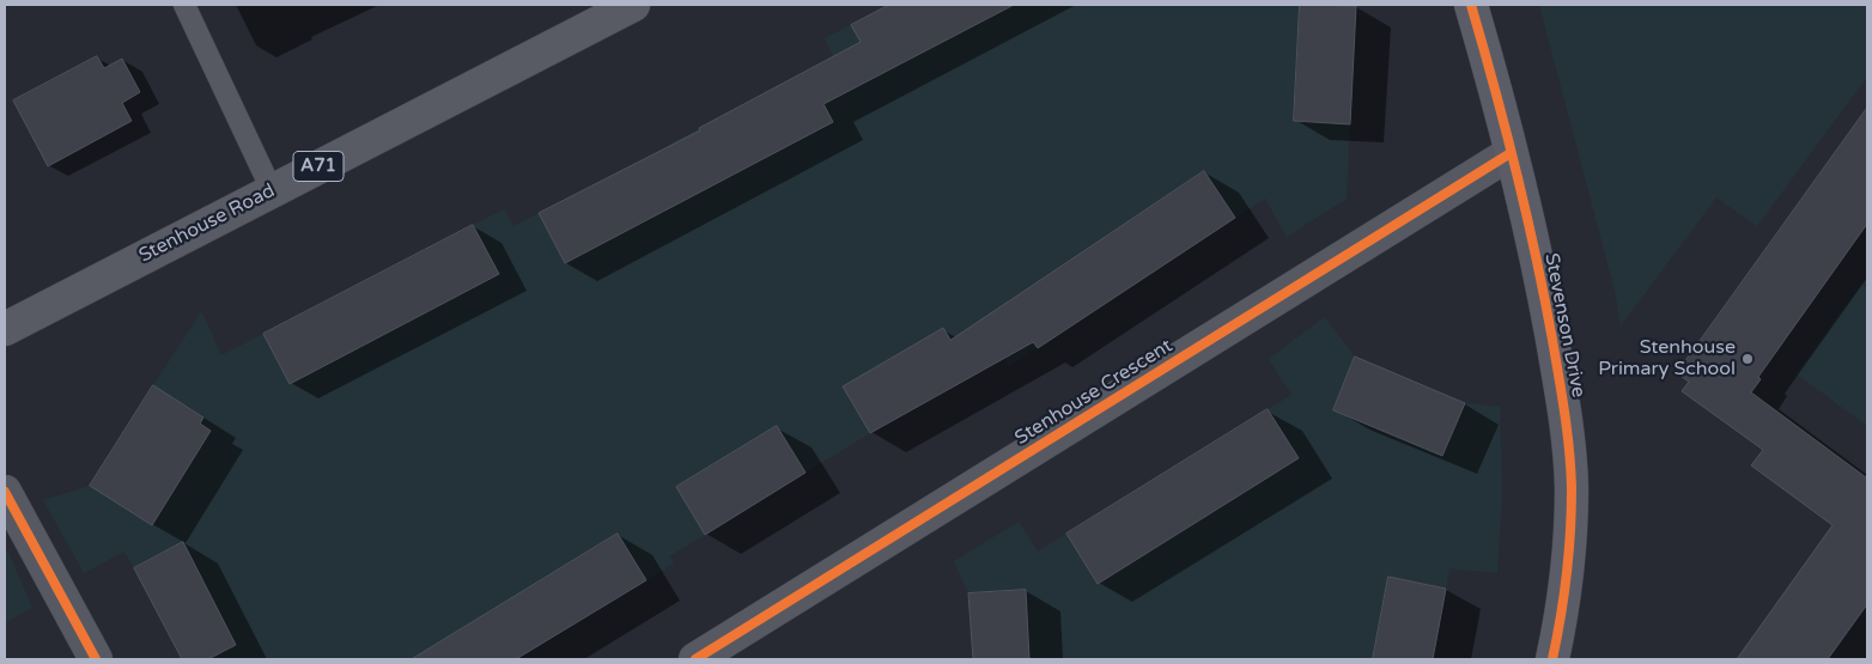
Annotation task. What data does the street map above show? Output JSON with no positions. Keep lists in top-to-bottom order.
{
  "streets": {
    "main road": ["A71", "Stenhouse Road"],
    "street": ["Stevenson Drive", "Stenhouse Crescent"]
  },
  "crossings": [
    ["Stevenson Drive", "Stenhouse Crescent"]
  ],
  "places": ["Stenhouse Primary School"]
}
